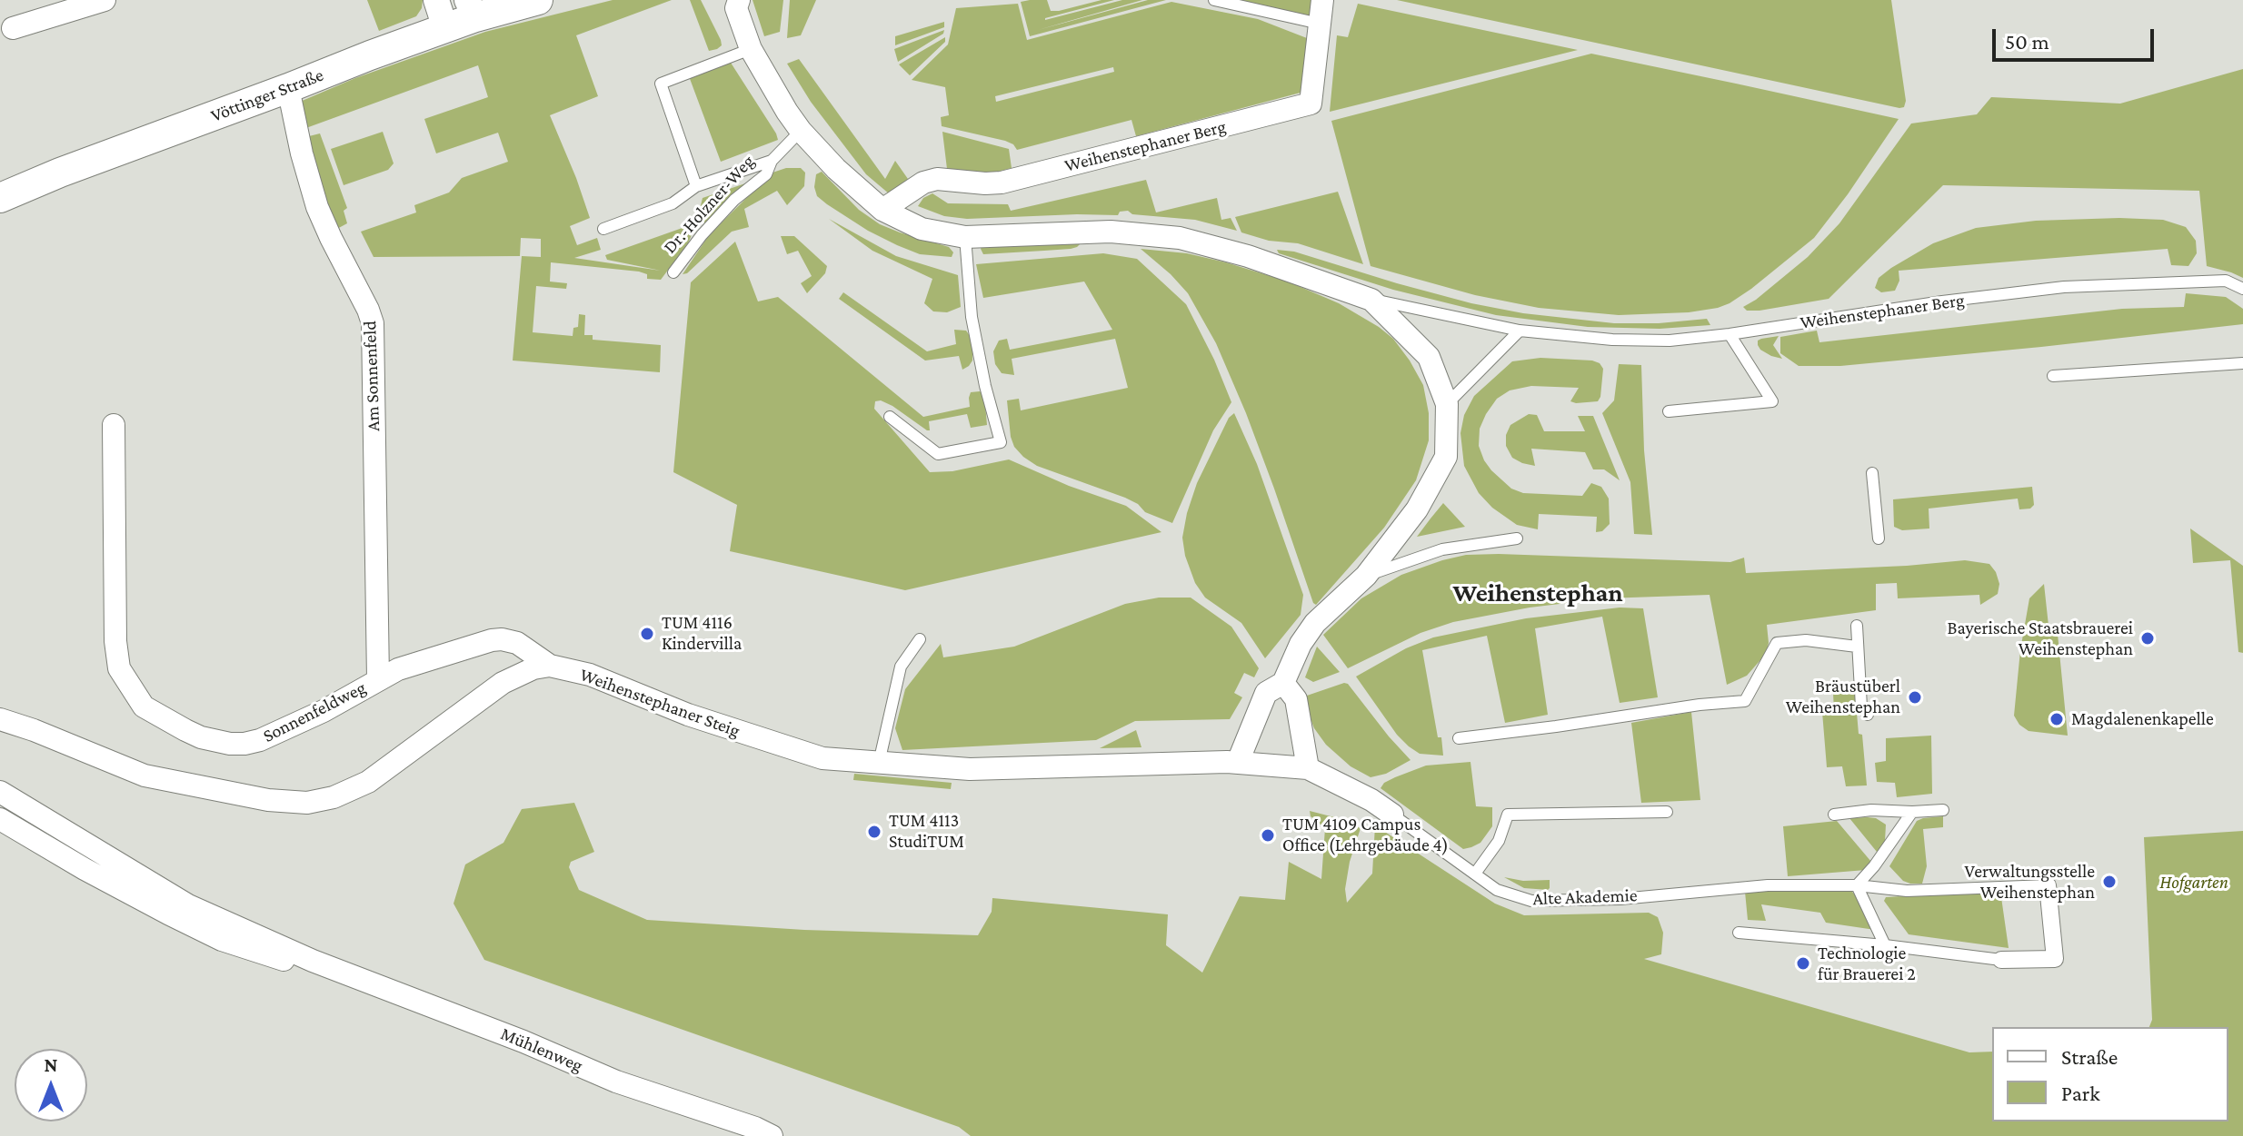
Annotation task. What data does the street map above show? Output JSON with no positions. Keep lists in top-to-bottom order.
{
  "streets": {
    "main road": ["Vöttinger Straße"],
    "street": [
      "Weihenstephaner Berg",
      "Am Sonnenfeld",
      "Weihenstephaner Steig",
      "Sonnenfeldweg",
      "Alte Akademie",
      "Mühlenweg"
    ],
    "lane": ["Dr.-Holzner-Weg"]
  },
  "crossings": [
    ["Vöttinger Straße", "Am Sonnenfeld"],
    ["Weihenstephaner Berg", "Dr.-Holzner-Weg"],
    ["Weihenstephaner Berg", "Weihenstephaner Steig"],
    ["Am Sonnenfeld", "Sonnenfeldweg"],
    ["Weihenstephaner Steig", "Sonnenfeldweg"]
  ],
  "districts": ["Weihenstephan"],
  "parks": ["Hofgarten"],
  "places": [
    "TUM 4116 Kindervilla",
    "Bayerische Staatsbrauerei Weihenstephan",
    "Bräustüberl Weihenstephan",
    "Magdalenenkapelle",
    "TUM 4113 StudiTUM",
    "TUM 4109 Campus Office (Lehrgebäude 4)",
    "Verwaltungsstelle Weihenstephan",
    "Technologie für Brauerei 2"
  ],
  "legend": ["Straße", "Park"],
  "scale_bar": "50 m",
  "north": "top"
}
